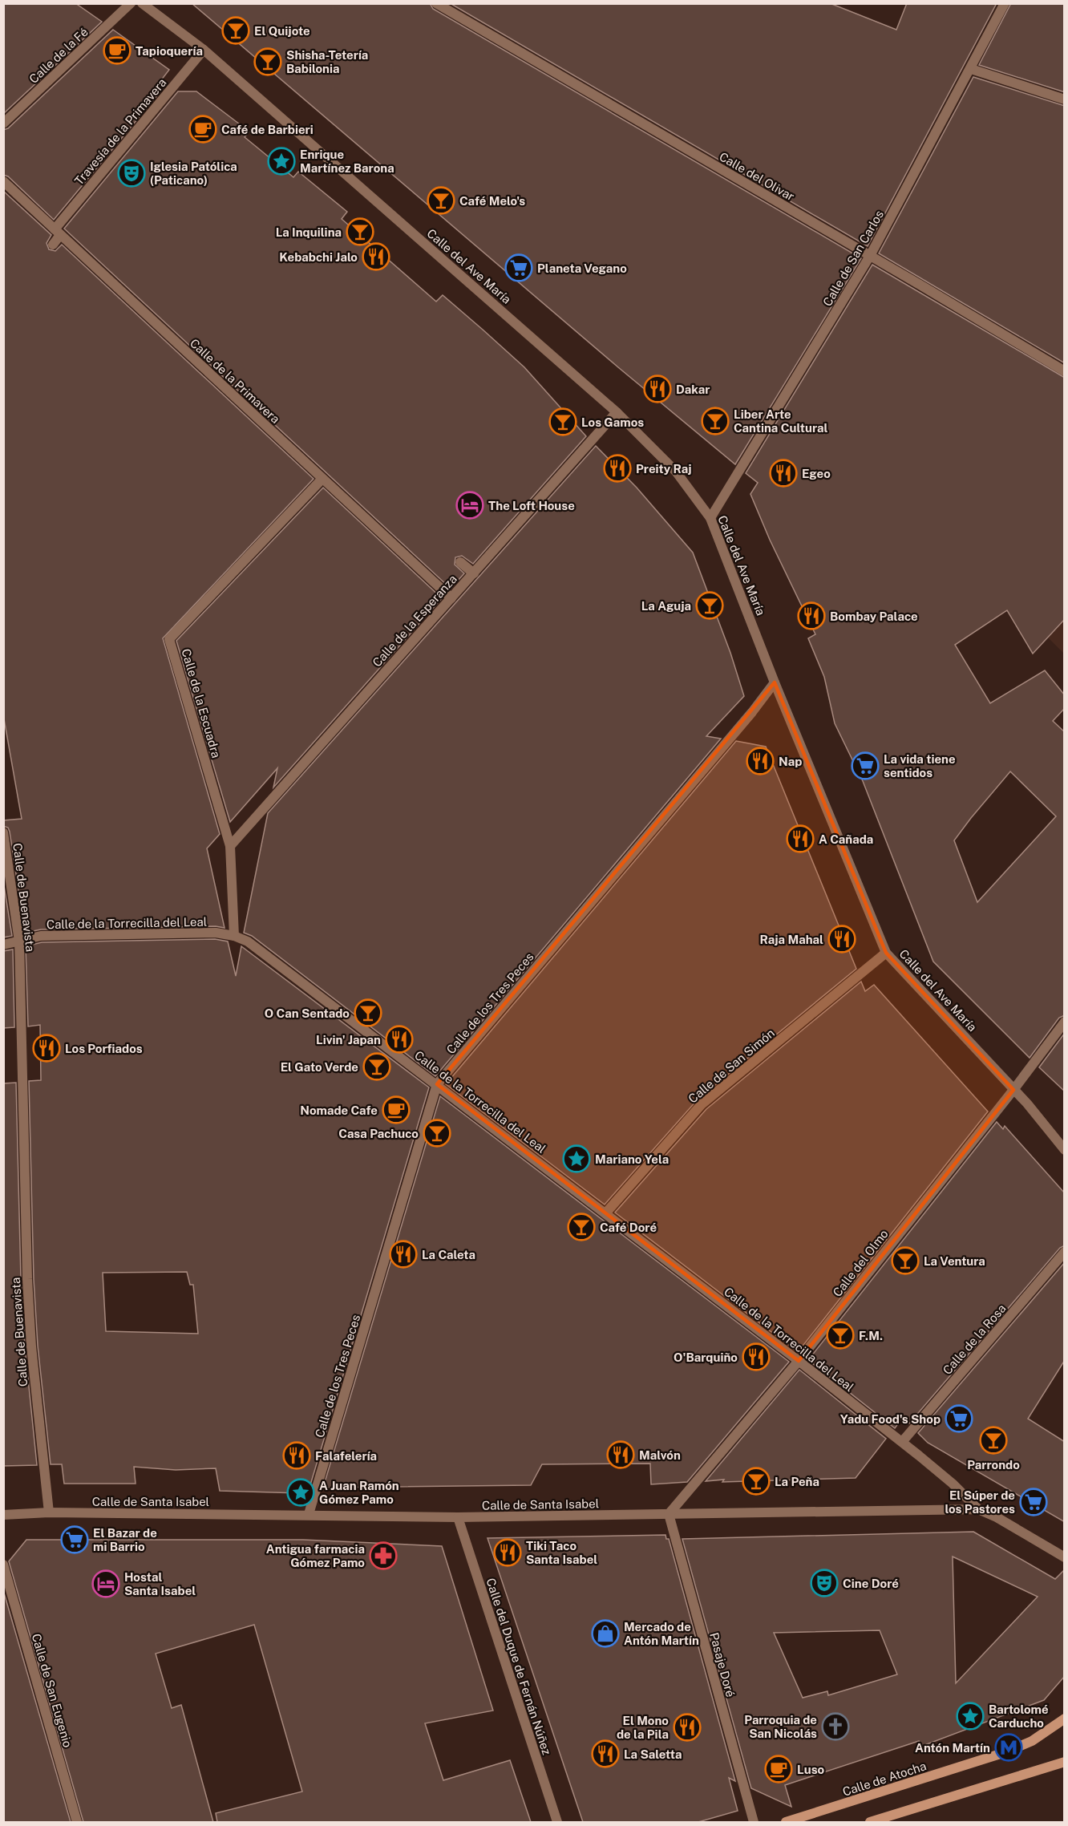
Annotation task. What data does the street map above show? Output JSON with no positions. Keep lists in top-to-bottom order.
{
  "streets": {
    "street": [
      "Calle de la Fé",
      "Travesía de la Primavera",
      "Calle del Olivar",
      "Calle de San Carlos",
      "Calle del Ave María",
      "Calle de la Primavera",
      "Calle de la Esperanza",
      "Calle de la Escuadra",
      "Calle de Buenavista",
      "Calle de la Torrecilla del Leal",
      "Calle de los Tres Peces",
      "Calle de San Simón",
      "Calle del Olmo",
      "Calle de la Rosa",
      "Calle de Santa Isabel",
      "Pasaje Doré",
      "Calle del Duque de Fernán Núñez",
      "Calle de San Eugenio",
      "Calle de Atocha"
    ]
  },
  "crossings": [
    ["Travesía de la Primavera", "Calle del Ave María"],
    ["Travesía de la Primavera", "Calle de la Primavera"],
    ["Calle del Olivar", "Calle de San Carlos"],
    ["Calle de San Carlos", "Calle del Ave María"],
    ["Calle del Ave María", "Calle de la Esperanza"],
    ["Calle del Ave María", "Calle de los Tres Peces"],
    ["Calle del Ave María", "Calle de San Simón"],
    ["Calle del Ave María", "Calle del Olmo"],
    ["Calle de la Primavera", "Calle de la Esperanza"],
    ["Calle de la Primavera", "Calle de la Escuadra"],
    ["Calle de la Esperanza", "Calle de la Escuadra"],
    ["Calle de la Escuadra", "Calle de la Torrecilla del Leal"],
    ["Calle de Buenavista", "Calle de la Torrecilla del Leal"],
    ["Calle de Buenavista", "Calle de Santa Isabel"],
    ["Calle de la Torrecilla del Leal", "Calle de los Tres Peces"],
    ["Calle de la Torrecilla del Leal", "Calle de San Simón"],
    ["Calle de la Torrecilla del Leal", "Calle del Olmo"],
    ["Calle de la Torrecilla del Leal", "Calle de la Rosa"],
    ["Calle de la Torrecilla del Leal", "Calle de Santa Isabel"],
    ["Calle de los Tres Peces", "Calle de Santa Isabel"],
    ["Calle del Olmo", "Calle de Santa Isabel"],
    ["Calle del Olmo", "Pasaje Doré"],
    ["Calle de Santa Isabel", "Pasaje Doré"],
    ["Calle de Santa Isabel", "Calle del Duque de Fernán Núñez"]
  ],
  "places": {
    "bar": [
      "El Quijote",
      "Shisha-Tetería Babilonia",
      "Café Melo's",
      "La Inquilina",
      "Liber Arte Cantina Cultural",
      "Los Gamos",
      "La Aguja",
      "O Can Sentado",
      "El Gato Verde",
      "Casa Pachuco",
      "Café Doré",
      "La Ventura",
      "F.M.",
      "Parrondo",
      "La Peña"
    ],
    "cafe": [
      "Tapioquería",
      "Café de Barbieri",
      "Nomade Cafe",
      "Luso"
    ],
    "place": [
      "Enrique Martínez Barona",
      "Mariano Yela",
      "A Juan Ramón Gómez Pamo",
      "Bartolomé Carducho"
    ],
    "theatre": ["Iglesia Patólica (Paticano)", "Cine Doré"],
    "restaurant": [
      "Kebabchi Jalo",
      "Dakar",
      "Preity Raj",
      "Egeo",
      "Bombay Palace",
      "Nap",
      "A Cañada",
      "Raja Mahal",
      "Livin' Japan",
      "Los Porfiados",
      "La Caleta",
      "O'Barquiño",
      "Malvón",
      "Falafelería",
      "Tiki Taco Santa Isabel",
      "El Mono de la Pila",
      "La Saletta"
    ],
    "supermarket": [
      "Planeta Vegano",
      "La vida tiene sentidos",
      "Yadu Food's Shop",
      "El Súper de los Pastores",
      "El Bazar de mi Barrio"
    ],
    "hotel": ["The Loft House", "Hostal Santa Isabel"],
    "pharmacy": ["Antigua farmacia Gómez Pamo"],
    "shop": ["Mercado de Antón Martín"],
    "church": ["Parroquia de San Nicolás"],
    "metro station": ["Antón Martín"]
  }
}
